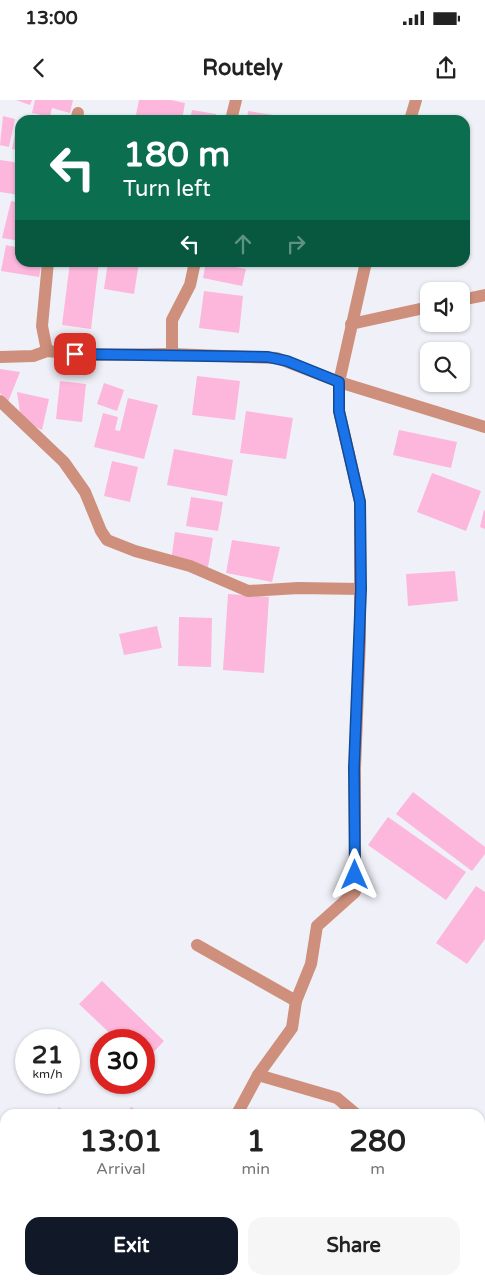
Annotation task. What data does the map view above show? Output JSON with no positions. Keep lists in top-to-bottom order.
{
  "page": {
    "status": "13:00",
    "header": "Routely",
    "turn": ["180 m", "Turn left"],
    "speed": "21 km/h",
    "limit": "30",
    "eta": [
      "13:01",
      "Arrival",
      "1",
      "min",
      "280",
      "m"
    ],
    "buttons": ["Exit", "Share"]
  }
}
